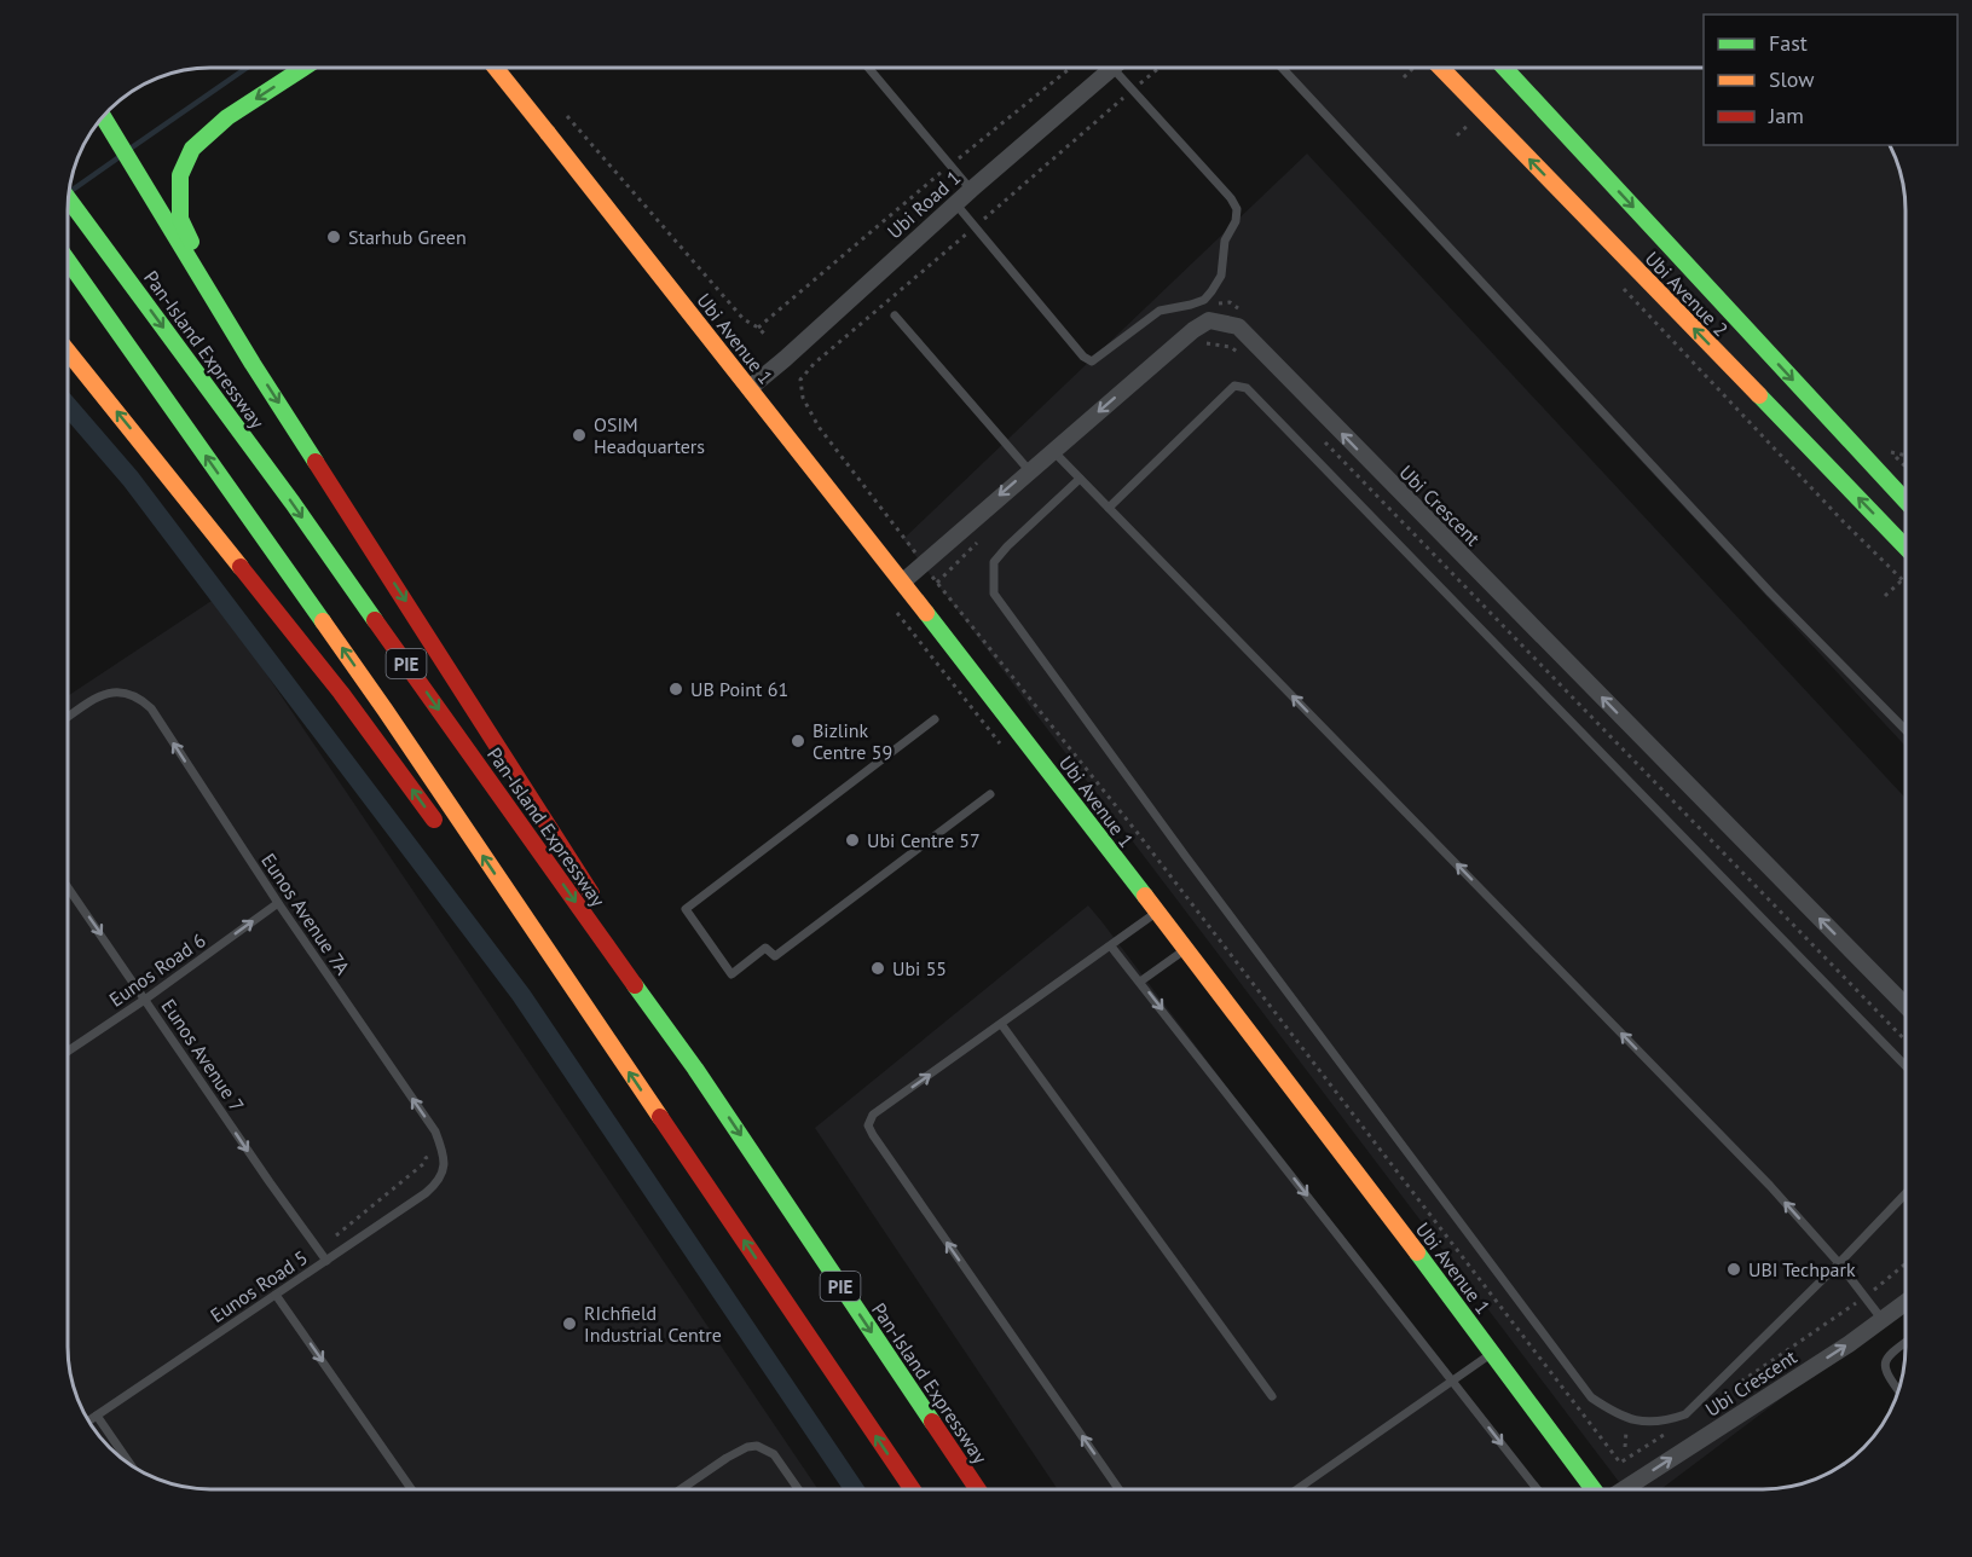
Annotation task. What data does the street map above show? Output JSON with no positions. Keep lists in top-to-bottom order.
{
  "streets": {
    "main road": [
      "Ubi Avenue 2",
      "Ubi Avenue 1",
      "Pan-Island Expressway",
      "PIE"
    ],
    "street": ["Ubi Road 1", "Ubi Crescent"],
    "lane": [
      "Eunos Avenue 7A",
      "Eunos Road 6",
      "Eunos Avenue 7",
      "Eunos Road 5"
    ]
  },
  "crossings": [
    ["Ubi Road 1", "Ubi Avenue 1"],
    ["Ubi Avenue 1", "Ubi Crescent"],
    ["Eunos Avenue 7A", "Eunos Road 6"],
    ["Eunos Avenue 7A", "Eunos Road 5"],
    ["Eunos Road 6", "Eunos Avenue 7"],
    ["Eunos Avenue 7", "Eunos Road 5"]
  ],
  "one_way": ["Eunos Avenue 7A", "Eunos Road 6", "Eunos Avenue 7"],
  "places": [
    "Starhub Green",
    "OSIM Headquarters",
    "UB Point 61",
    "Bizlink Centre 59",
    "Ubi Centre 57",
    "Ubi 55",
    "UBI Techpark",
    "RIchfield Industrial Centre"
  ],
  "legend": ["Fast", "Slow", "Jam"]
}
